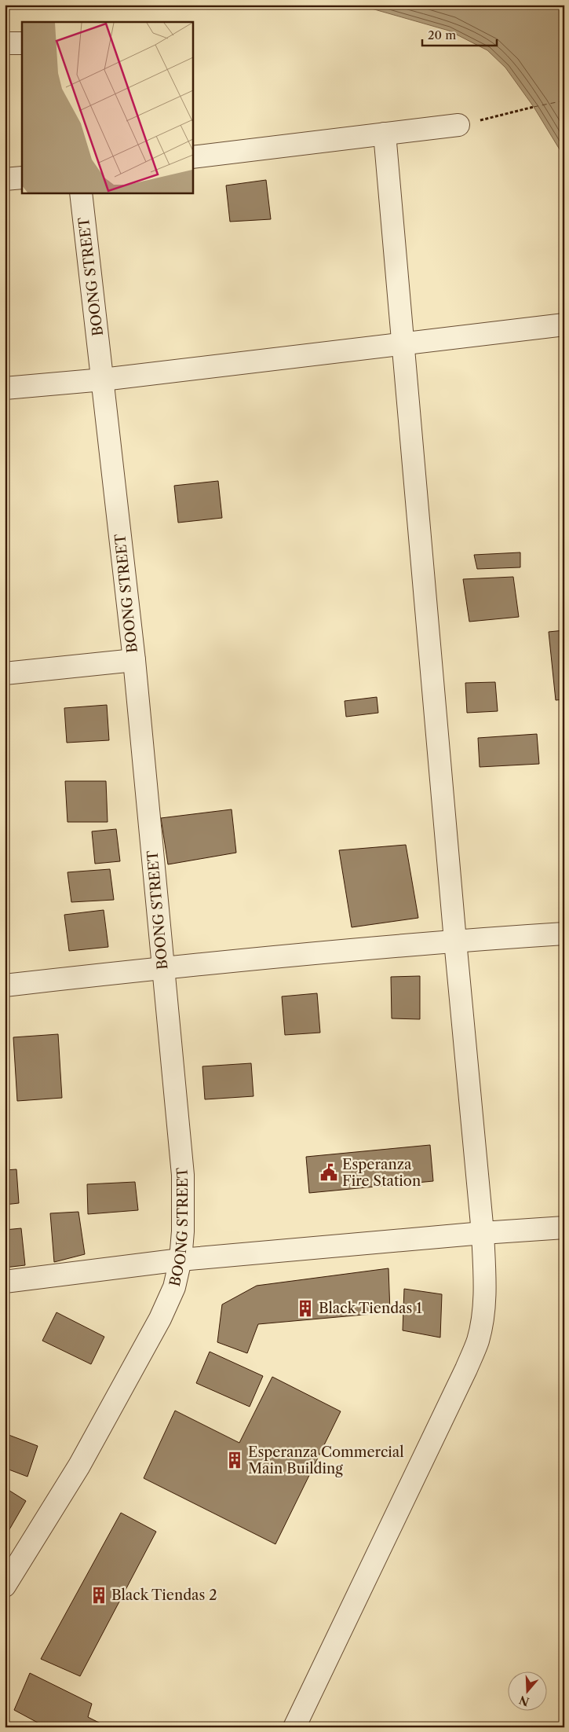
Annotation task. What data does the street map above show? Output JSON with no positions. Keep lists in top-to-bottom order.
{
  "streets": {
    "street": ["BOONG STREET"]
  },
  "places": {
    "public building": ["Esperanza Fire Station"],
    "building": ["Black Tiendas 1", "Esperanza Commercial Main Building", "Black Tiendas 2"]
  },
  "scale_bar": "20 m",
  "north": "bottom"
}
